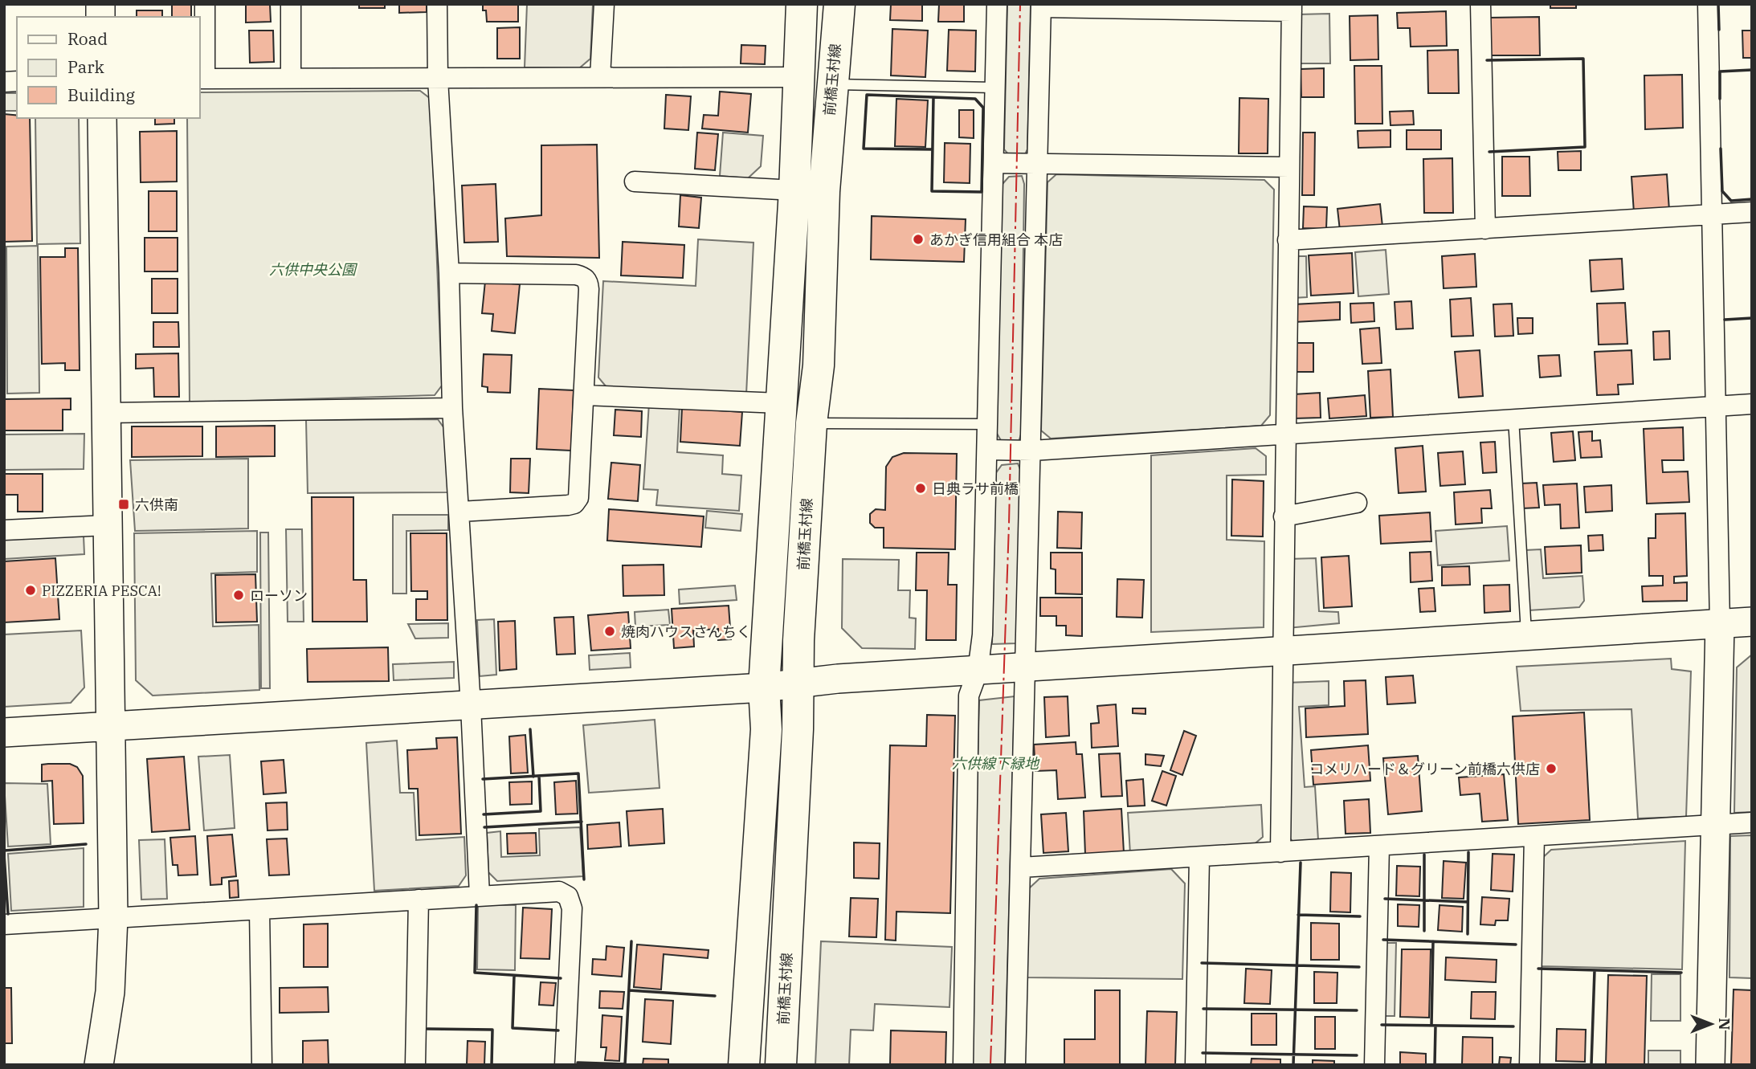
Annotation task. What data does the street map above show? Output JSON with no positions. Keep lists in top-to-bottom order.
{
  "streets": {
    "main road": ["前橋玉村線"]
  },
  "parks": ["六供中央公園", "六供線下緑地"],
  "places": {
    "other": [
      "あかぎ信用組合 本店",
      "日典ラサ前橋",
      "PIZZERIA PESCA!",
      "ローソン",
      "焼肉ハウスさんちく",
      "コメリハード＆グリーン前橋六供店"
    ],
    "transit": ["六供南"]
  },
  "legend": ["Road", "Park", "Building"],
  "north": "right"
}
